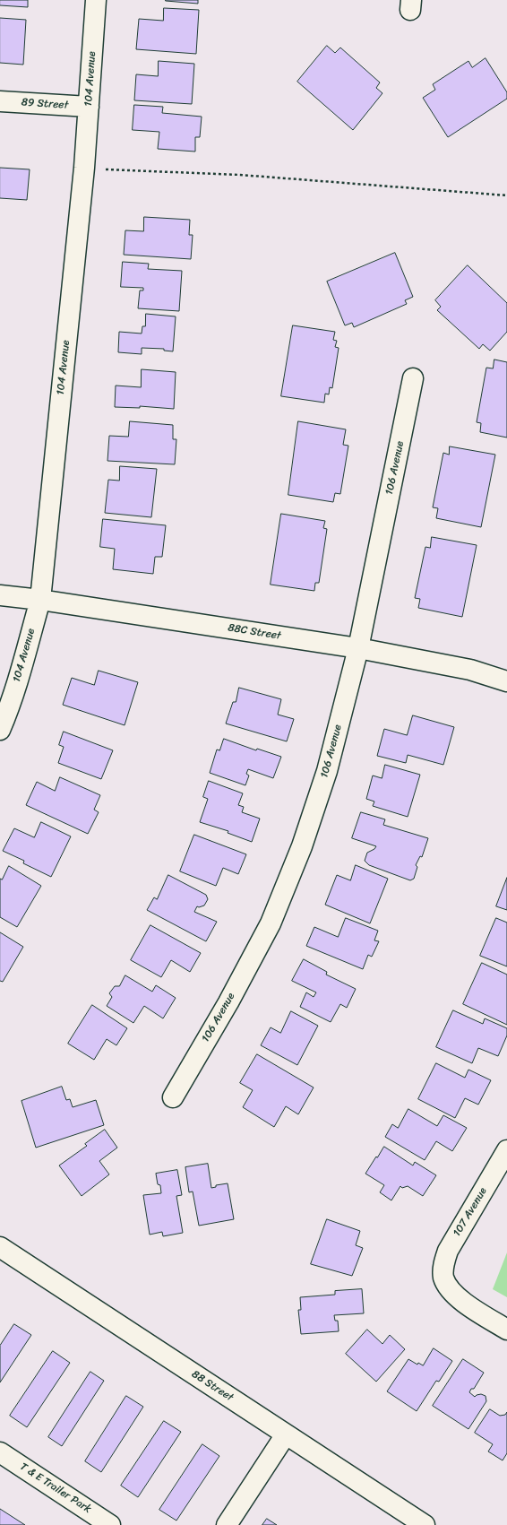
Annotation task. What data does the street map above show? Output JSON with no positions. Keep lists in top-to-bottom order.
{
  "streets": {
    "street": [
      "104 Avenue",
      "89 Street",
      "106 Avenue",
      "88C Street",
      "107 Avenue",
      "88 Street",
      "T & E Trailer Park"
    ]
  },
  "crossings": [
    ["104 Avenue", "89 Street"],
    ["104 Avenue", "88C Street"],
    ["106 Avenue", "88C Street"]
  ]
}
